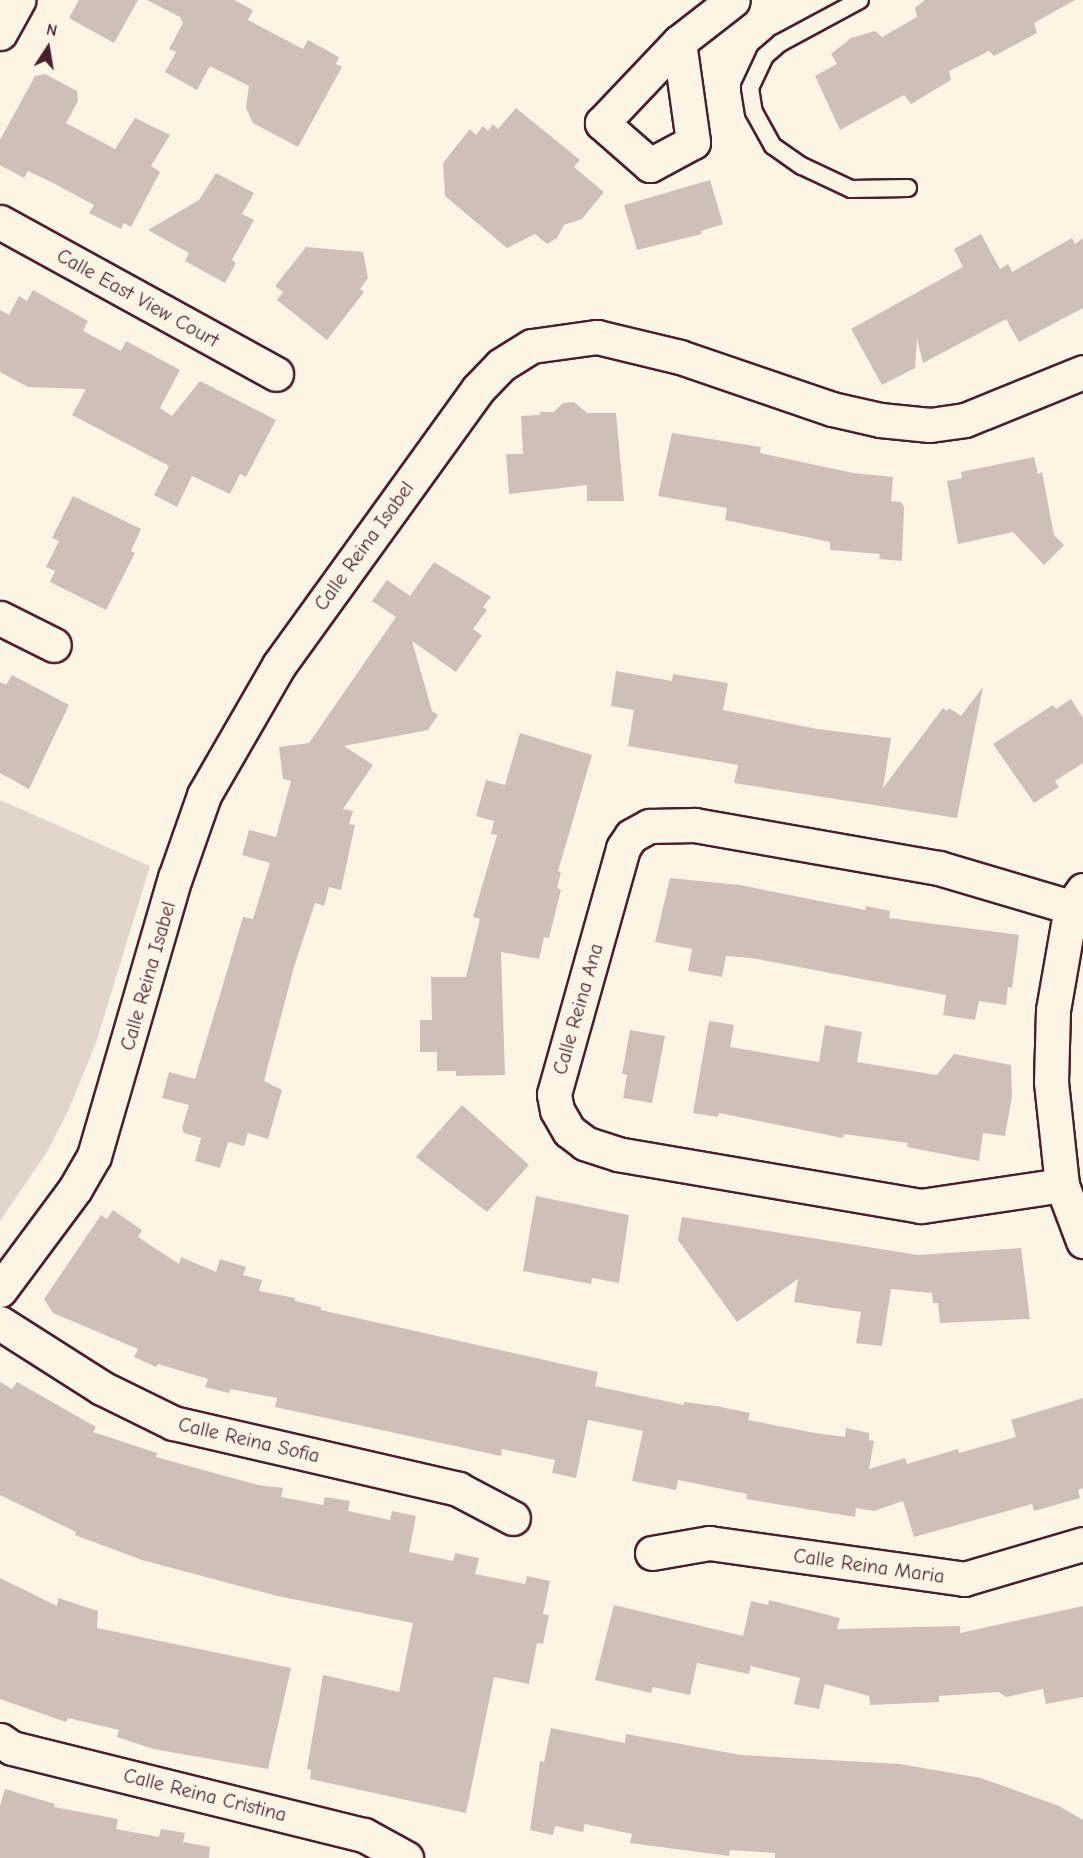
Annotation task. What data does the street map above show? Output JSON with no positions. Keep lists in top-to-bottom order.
{
  "streets": {
    "street": [
      "Calle East View Court",
      "Calle Reina Isabel",
      "Calle Reina Ana",
      "Calle Reina Sofia",
      "Calle Reina Maria",
      "Calle Reina Cristina"
    ]
  },
  "north": "top"
}
